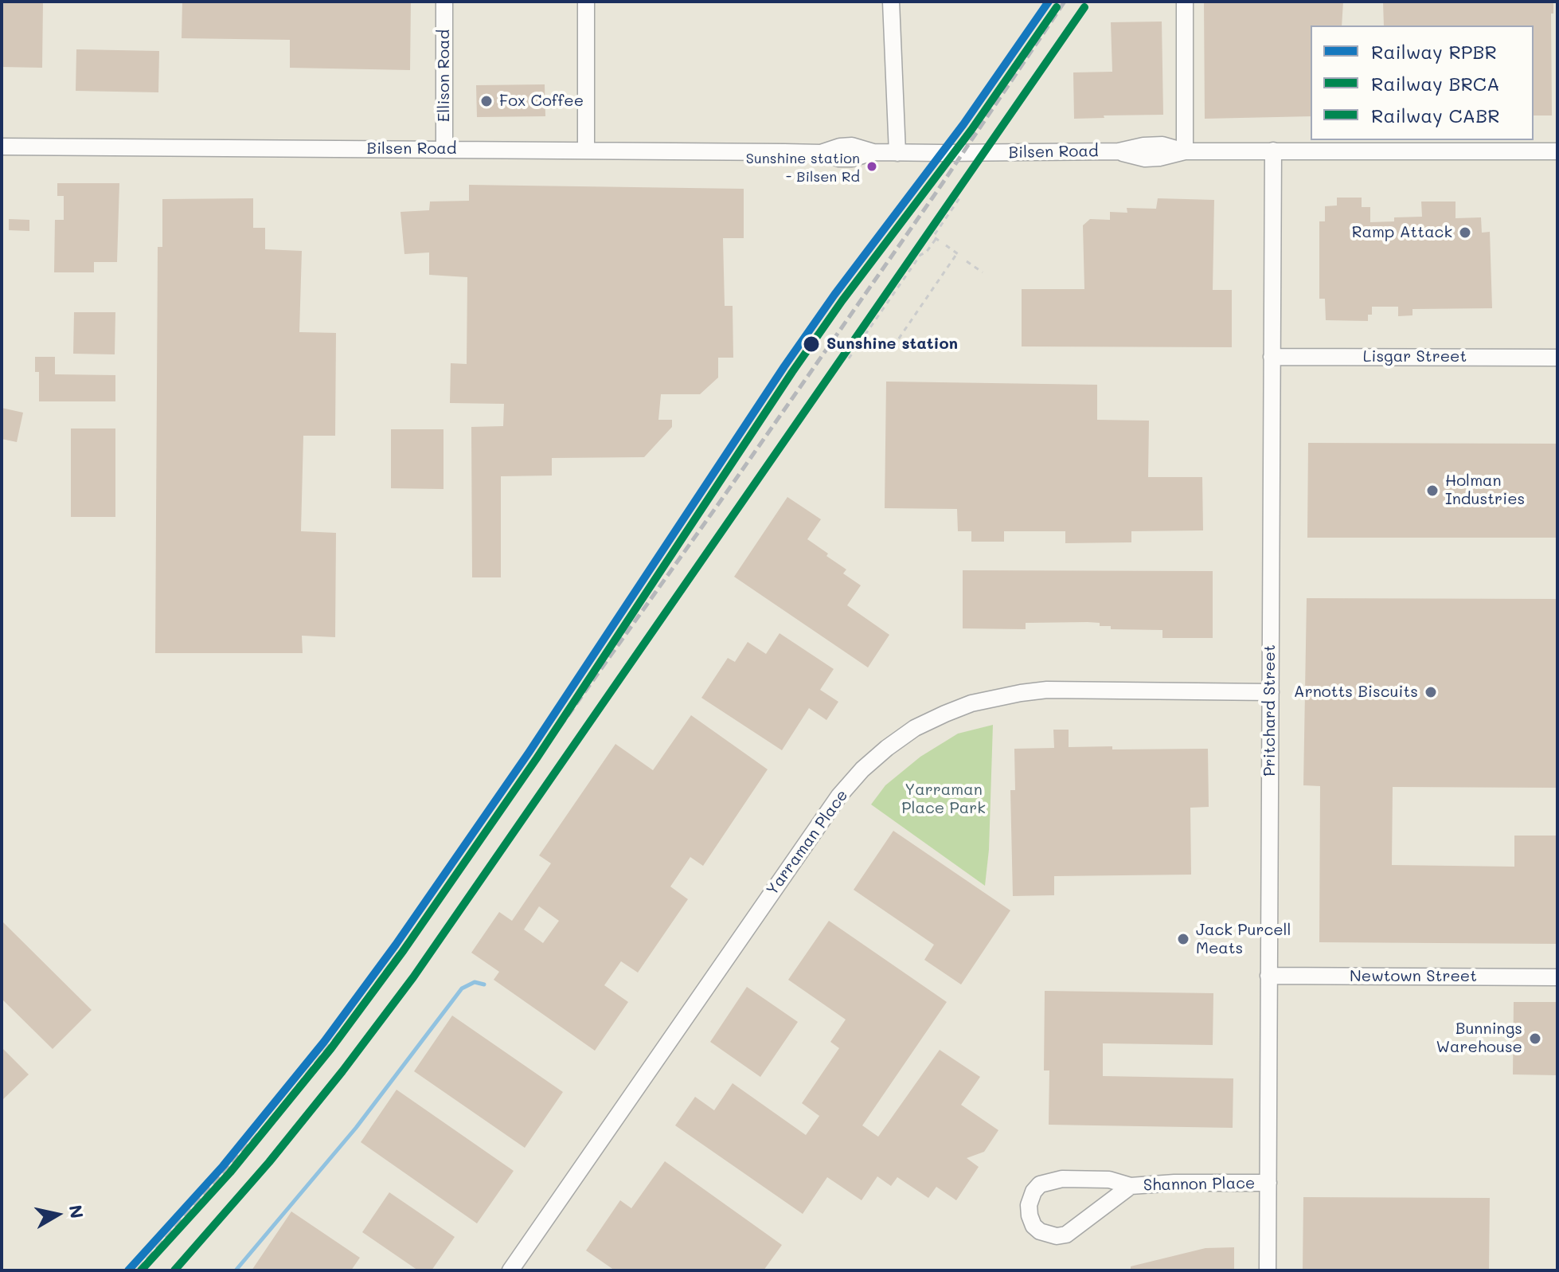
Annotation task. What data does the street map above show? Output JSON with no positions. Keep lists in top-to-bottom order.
{
  "streets": {
    "street": [
      "Ellison Road",
      "Bilsen Road",
      "Lisgar Street",
      "Pritchard Street",
      "Yarraman Place",
      "Newtown Street",
      "Shannon Place"
    ]
  },
  "crossings": [
    ["Ellison Road", "Bilsen Road"],
    ["Bilsen Road", "Pritchard Street"],
    ["Lisgar Street", "Pritchard Street"],
    ["Pritchard Street", "Yarraman Place"],
    ["Pritchard Street", "Newtown Street"],
    ["Pritchard Street", "Shannon Place"]
  ],
  "parks": ["Yarraman Place Park"],
  "places": [
    "Fox Coffee",
    "Sunshine station - Bilsen Rd",
    "Ramp Attack",
    "Sunshine station",
    "Holman Industries",
    "Arnotts Biscuits",
    "Jack Purcell Meats",
    "Bunnings Warehouse"
  ],
  "lines": ["rail line RPBR", "rail line BRCA", "rail line CABR"],
  "legend": ["Railway RPBR", "Railway BRCA", "Railway CABR"],
  "north": "right"
}
